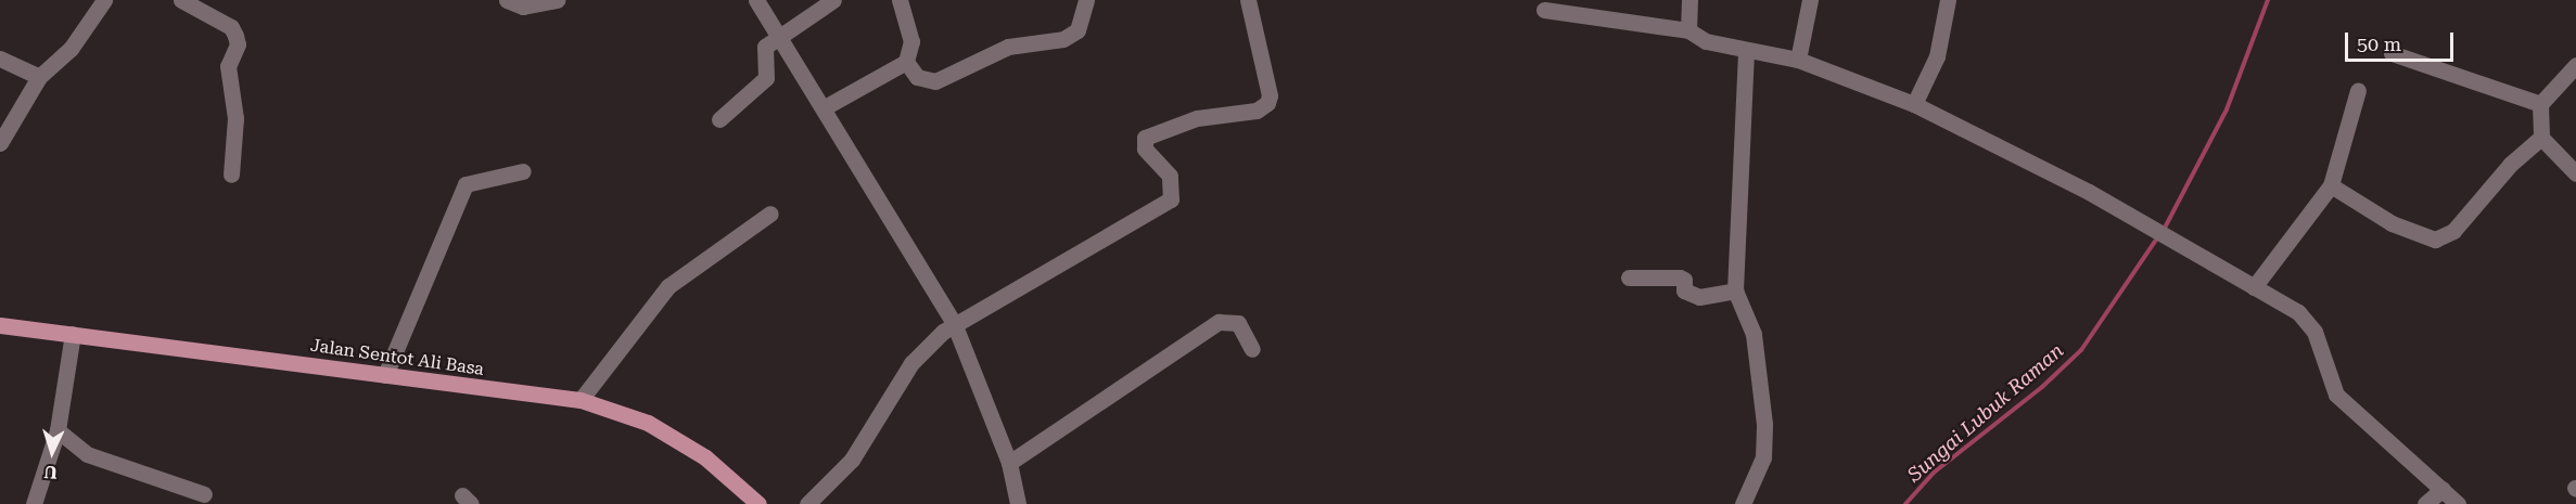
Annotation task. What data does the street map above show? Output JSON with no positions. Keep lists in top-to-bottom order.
{
  "streets": {
    "main road": ["Jalan Sentot Ali Basa"]
  },
  "water": ["Sungai Lubuk Raman"],
  "scale_bar": "50 m",
  "north": "bottom"
}
